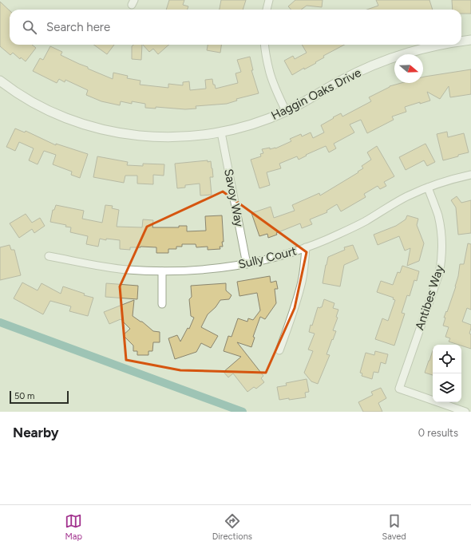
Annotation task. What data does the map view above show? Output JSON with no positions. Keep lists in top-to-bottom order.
{
  "streets": {
    "street": [
      "Haggin Oaks Drive",
      "Savoy Way",
      "Sully Court",
      "Antibes Way"
    ]
  },
  "crossings": [
    ["Haggin Oaks Drive", "Savoy Way"],
    ["Savoy Way", "Sully Court"],
    ["Sully Court", "Antibes Way"]
  ],
  "scale_bar": "50 m",
  "north": "right",
  "page": {
    "search": "Search here",
    "scale": "50 m",
    "heading": ["Nearby", "0 results"],
    "nav": ["Map", "Directions", "Saved"]
  }
}
